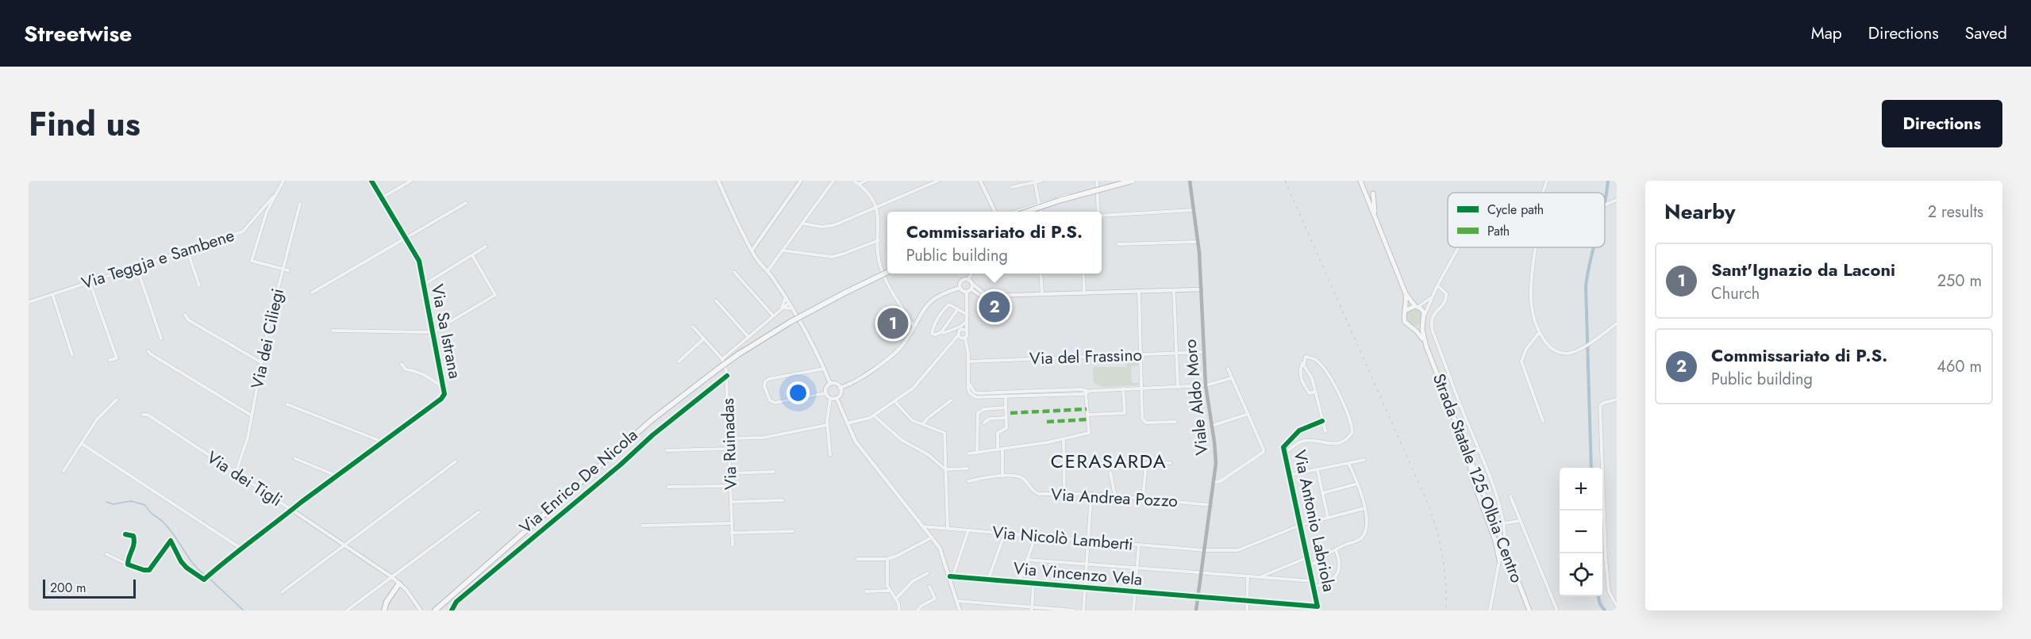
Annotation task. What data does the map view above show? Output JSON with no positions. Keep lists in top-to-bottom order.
{
  "streets": {
    "main road": ["Viale Aldo Moro", "Strada Statale 125 Olbia Centro"],
    "street": [
      "Via Teggja e Sambene",
      "Via Sa Istrana",
      "Via dei Ciliegi",
      "Via del Frassino",
      "Via Ruinadas",
      "Via dei Tigli",
      "Via Enrico De Nicola",
      "Via Andrea Pozzo",
      "Via Antonio Labriola",
      "Via Nicolò Lamberti",
      "Via Vincenzo Vela"
    ]
  },
  "crossings": [
    ["Via Sa Istrana", "Via dei Tigli"],
    ["Via dei Ciliegi", "Via dei Tigli"],
    ["Via del Frassino", "Viale Aldo Moro"],
    ["Viale Aldo Moro", "Via Andrea Pozzo"],
    ["Viale Aldo Moro", "Via Nicolò Lamberti"],
    ["Viale Aldo Moro", "Via Vincenzo Vela"],
    ["Via Ruinadas", "Via Enrico De Nicola"],
    ["Via Antonio Labriola", "Via Nicolò Lamberti"],
    ["Via Antonio Labriola", "Via Vincenzo Vela"]
  ],
  "districts": ["CERASARDA"],
  "legend": ["Cycle path", "Path"],
  "scale_bar": "200 m",
  "page": {
    "header": "Streetwise",
    "nav": ["Map", "Directions", "Saved"],
    "title": "Find us",
    "buttons": "Directions",
    "heading": ["Nearby", "2 results"],
    "popup": ["Commissariato di P.S.", "Public building"],
    "list": [
      {
        "mark": "1",
        "name": "Sant'Ignazio da Laconi",
        "note": "Church",
        "value": "250 m"
      },
      {
        "mark": "2",
        "name": "Commissariato di P.S.",
        "note": "Public building",
        "value": "460 m"
      }
    ],
    "pins": ["2", "1"],
    "map_buttons": ["+", "−"],
    "scale": "200 m"
  }
}
